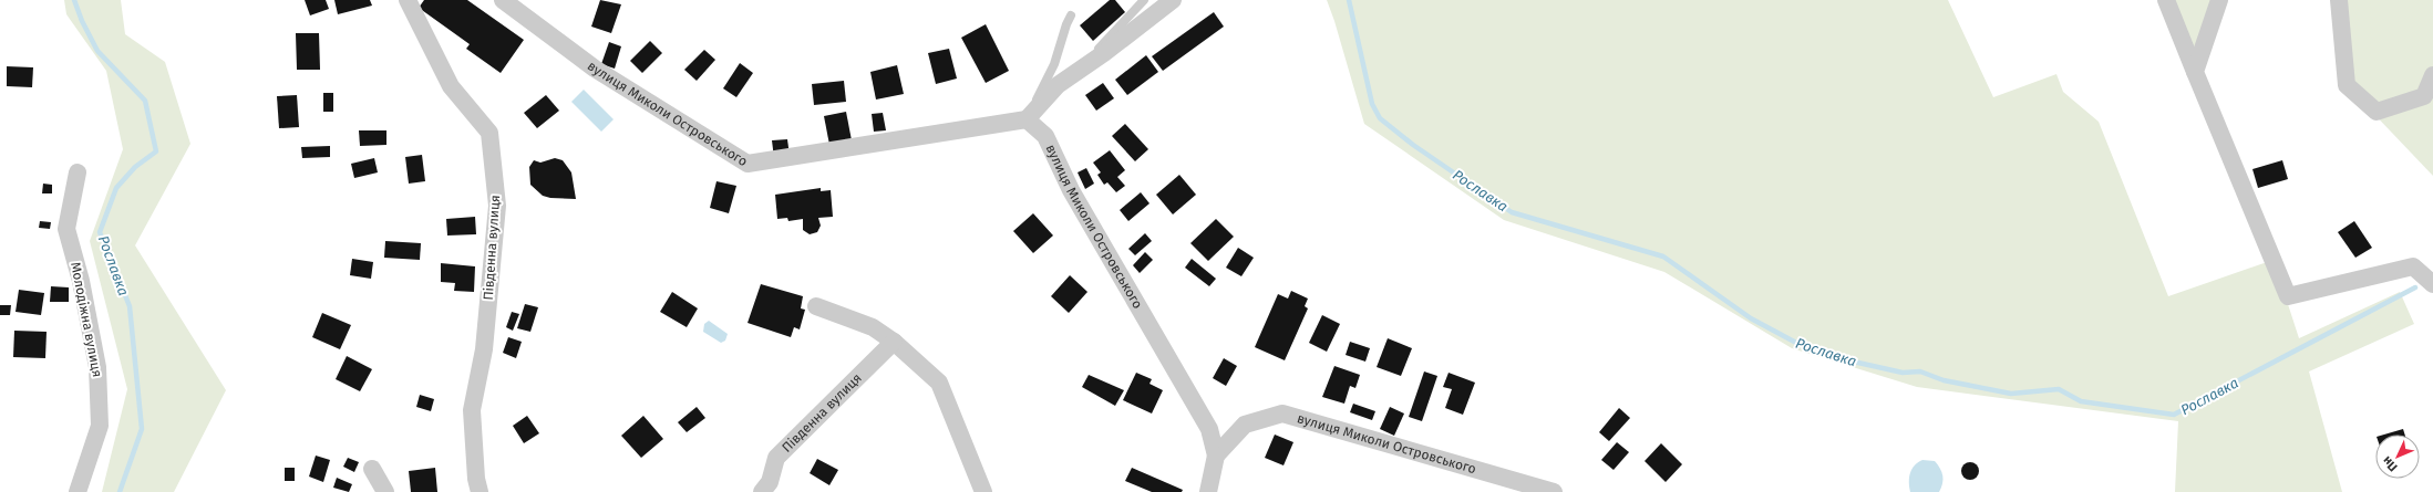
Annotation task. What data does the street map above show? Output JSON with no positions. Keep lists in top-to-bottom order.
{
  "streets": {
    "street": ["вулиця Миколи Островського", "Південна вулиця", "Молодіжна вулиця"]
  },
  "water": ["Рославка"],
  "north": "bottom left"
}
